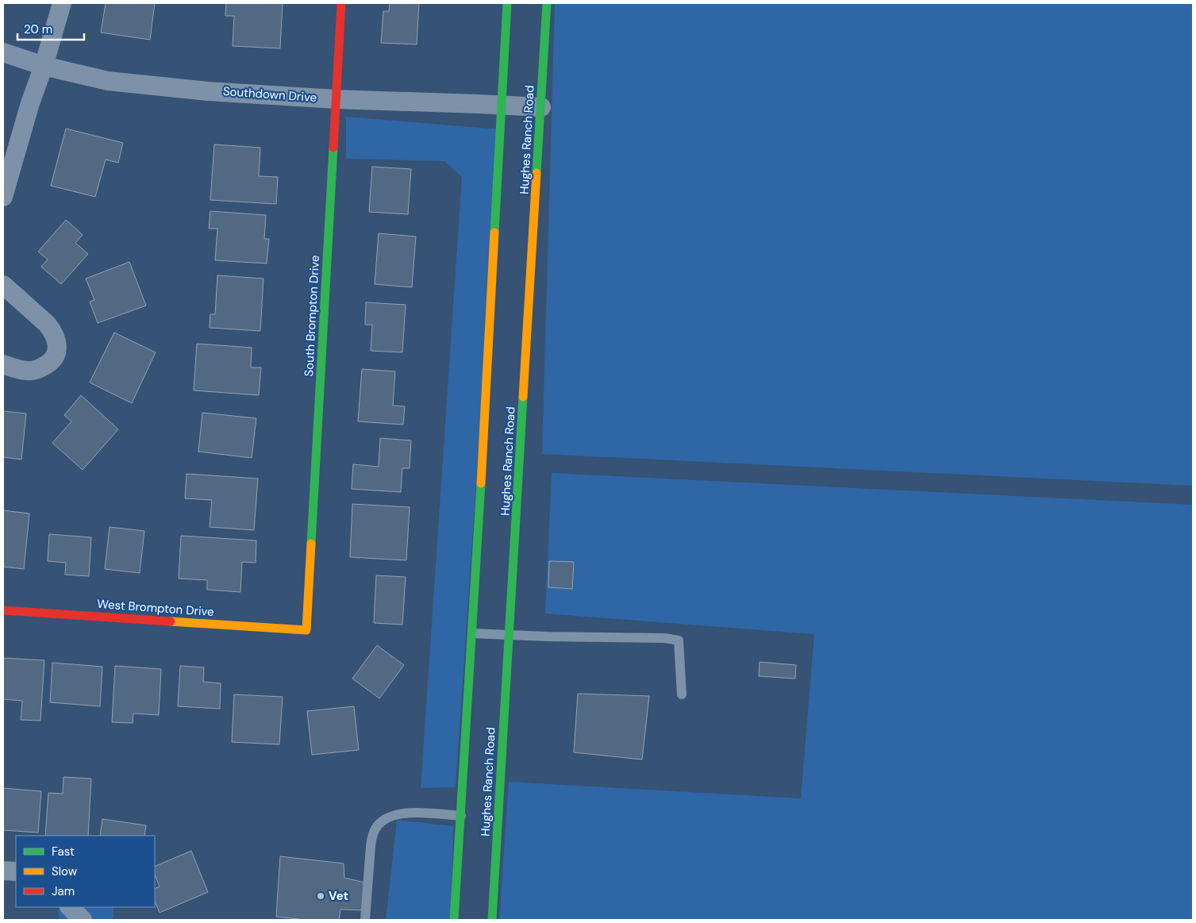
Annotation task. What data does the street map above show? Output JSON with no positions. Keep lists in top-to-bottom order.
{
  "streets": {
    "street": [
      "Southdown Drive",
      "Hughes Ranch Road",
      "South Brompton Drive",
      "West Brompton Drive"
    ]
  },
  "crossings": [
    ["Southdown Drive", "Hughes Ranch Road"],
    ["Southdown Drive", "South Brompton Drive"],
    ["South Brompton Drive", "West Brompton Drive"]
  ],
  "places": ["Vet"],
  "legend": ["Fast", "Slow", "Jam"],
  "scale_bar": "20 m"
}
